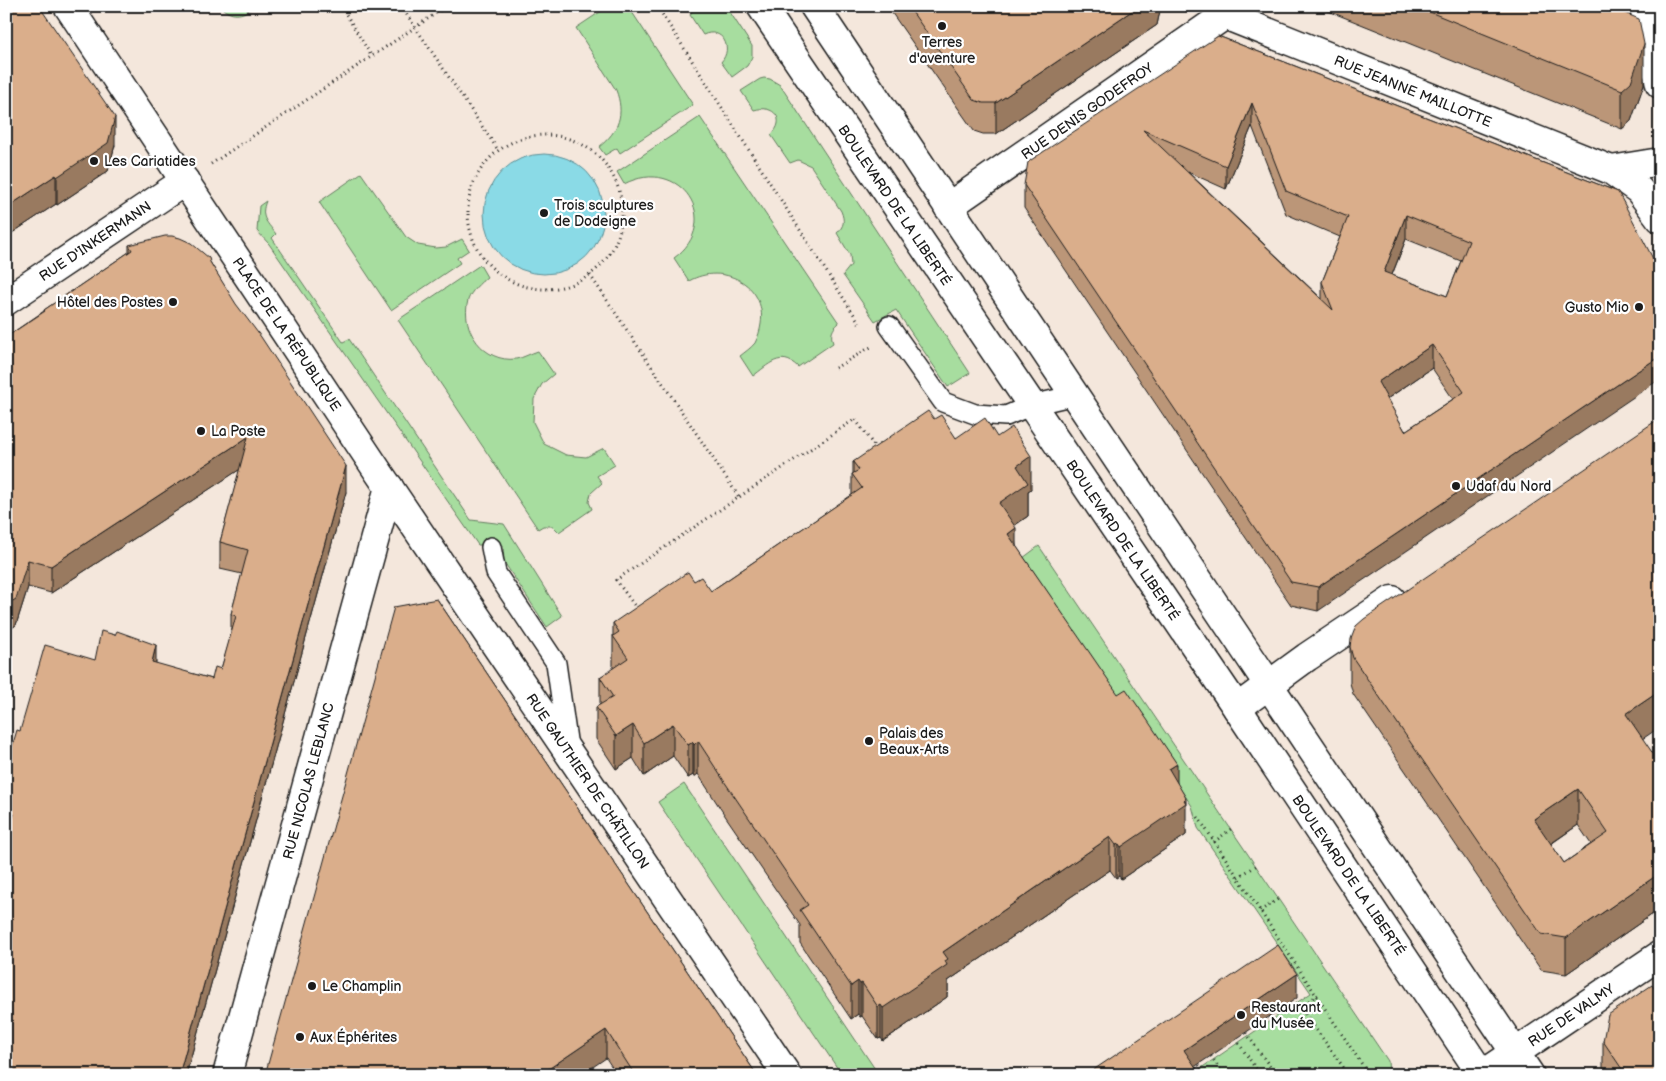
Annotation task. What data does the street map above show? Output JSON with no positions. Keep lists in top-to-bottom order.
{
  "streets": {
    "street": [
      "RUE JEANNE MAILLOTTE",
      "RUE DENIS GODEFROY",
      "BOULEVARD DE LA LIBERTÉ",
      "RUE D'INKERMANN",
      "PLACE DE LA RÉPUBLIQUE",
      "RUE NICOLAS LEBLANC",
      "RUE GAUTHIER DE CHÂTILLON",
      "RUE DE VALMY"
    ]
  },
  "crossings": [
    ["RUE JEANNE MAILLOTTE", "RUE DENIS GODEFROY"],
    ["BOULEVARD DE LA LIBERTÉ", "RUE DE VALMY"],
    ["RUE D'INKERMANN", "PLACE DE LA RÉPUBLIQUE"],
    ["PLACE DE LA RÉPUBLIQUE", "RUE NICOLAS LEBLANC"],
    ["PLACE DE LA RÉPUBLIQUE", "RUE GAUTHIER DE CHÂTILLON"],
    ["RUE NICOLAS LEBLANC", "RUE GAUTHIER DE CHÂTILLON"]
  ],
  "places": [
    "Terres d'aventure",
    "Les Cariatides",
    "Trois sculptures de Dodeigne",
    "Hôtel des Postes",
    "Gusto Mio",
    "La Poste",
    "Udaf du Nord",
    "Palais des Beaux-Arts",
    "Le Champlin",
    "Restaurant du Musée",
    "Aux Éphérites"
  ]
}
